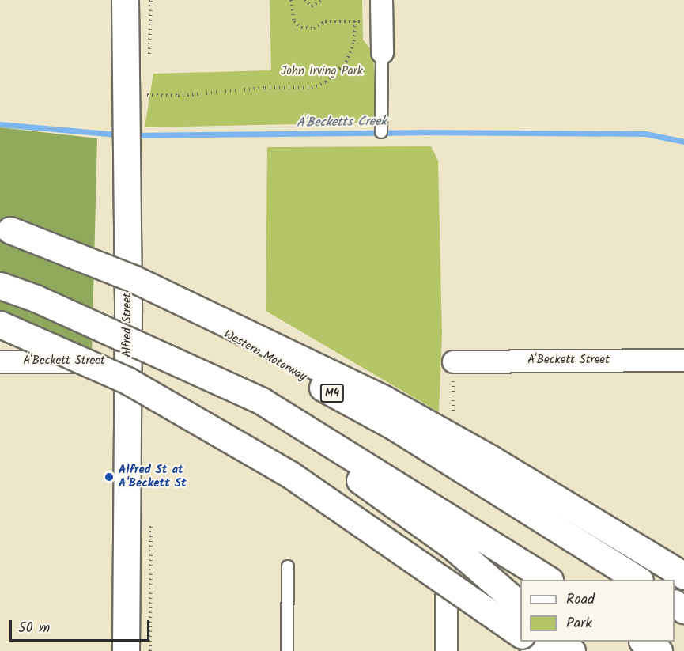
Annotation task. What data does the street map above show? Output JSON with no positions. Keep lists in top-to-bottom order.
{
  "streets": {
    "main road": ["Alfred Street", "Western Motorway", "M4"],
    "street": ["A'Beckett Street"]
  },
  "crossings": [
    ["Alfred Street", "A'Beckett Street"]
  ],
  "water": ["A'Becketts Creek"],
  "parks": ["John Irving Park"],
  "places": ["Alfred St at A'Beckett St"],
  "legend": ["Road", "Park"],
  "scale_bar": "50 m"
}
